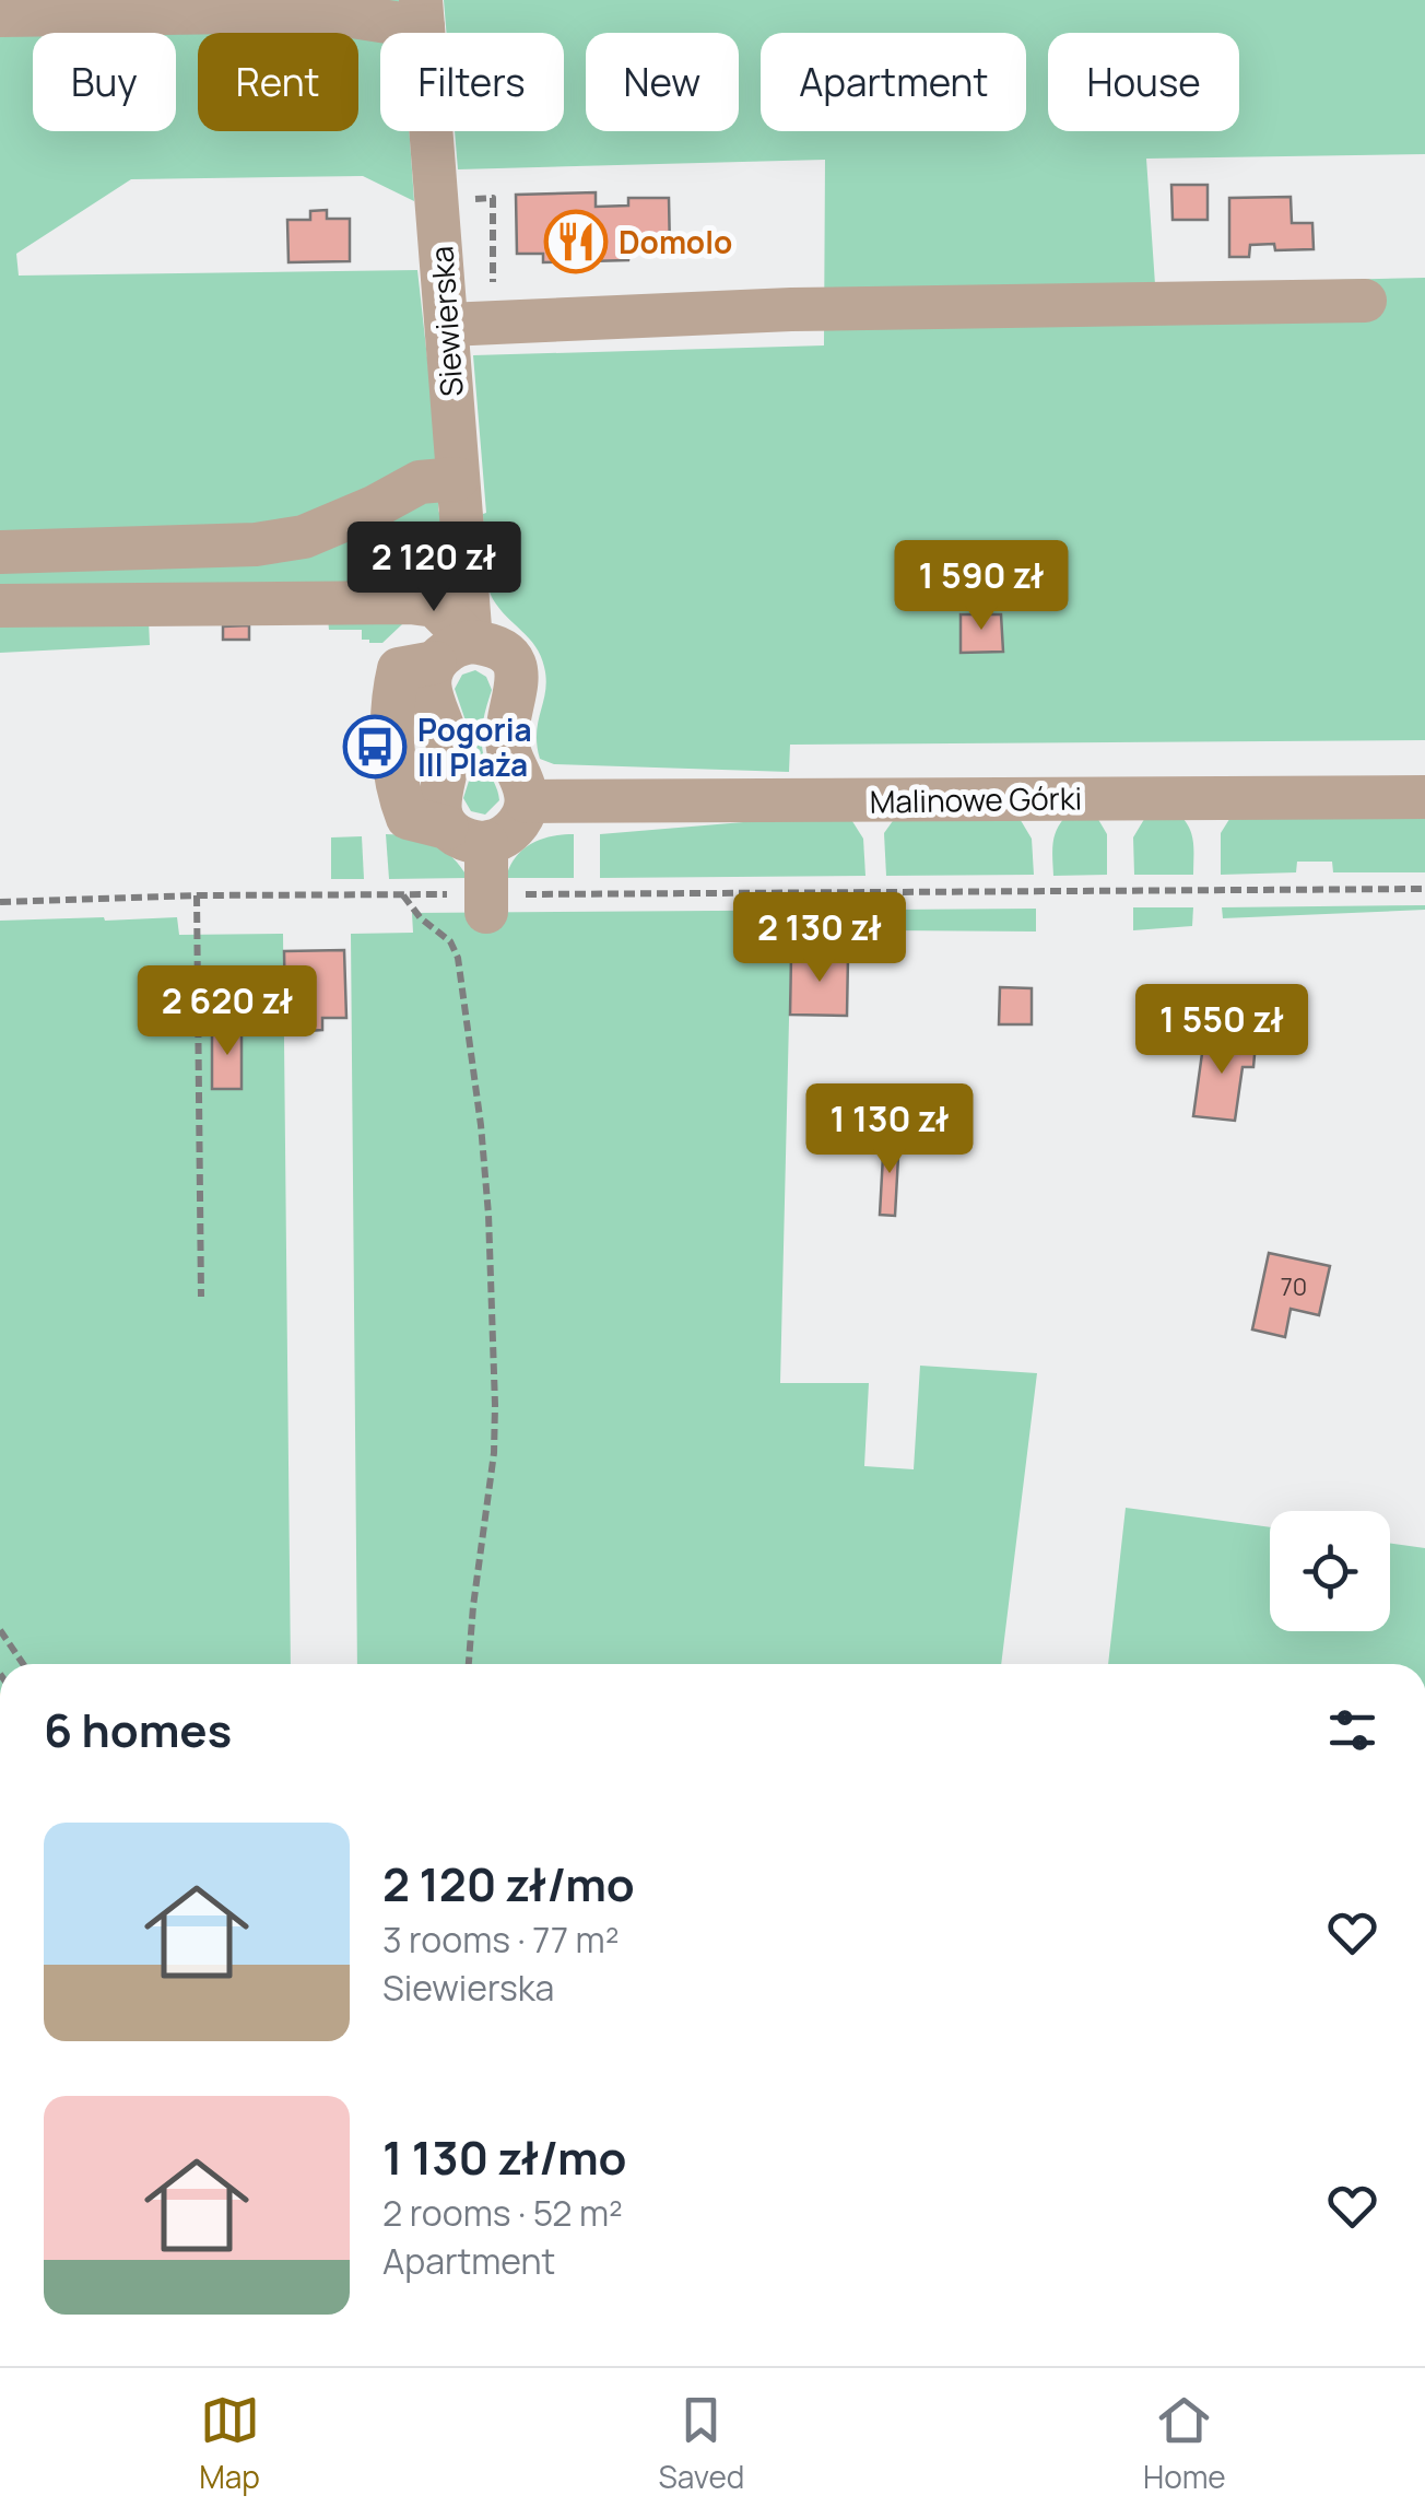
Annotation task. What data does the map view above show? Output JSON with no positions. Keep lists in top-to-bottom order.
{
  "streets": {
    "street": ["Siewierska", "Malinowe Górki"]
  },
  "places": {
    "restaurant": ["Domolo"],
    "bus stop": ["Pogoria III Plaża"]
  },
  "house_numbers": ["70"],
  "page": {
    "chip": [
      "Buy",
      "Rent",
      "Filters",
      "New",
      "Apartment",
      "House"
    ],
    "price": [
      "2 120 zł",
      "1 590 zł",
      "2 130 zł",
      "2 620 zł",
      "1 550 zł",
      "1 130 zł"
    ],
    "heading": "6 homes",
    "list": [
      {
        "name": "2 120 zł/mo",
        "note": "3 rooms · 77 m² · Siewierska"
      },
      {
        "name": "1 130 zł/mo",
        "note": "2 rooms · 52 m² · Apartment"
      }
    ],
    "tabs": ["Map", "Saved", "Home"]
  }
}
